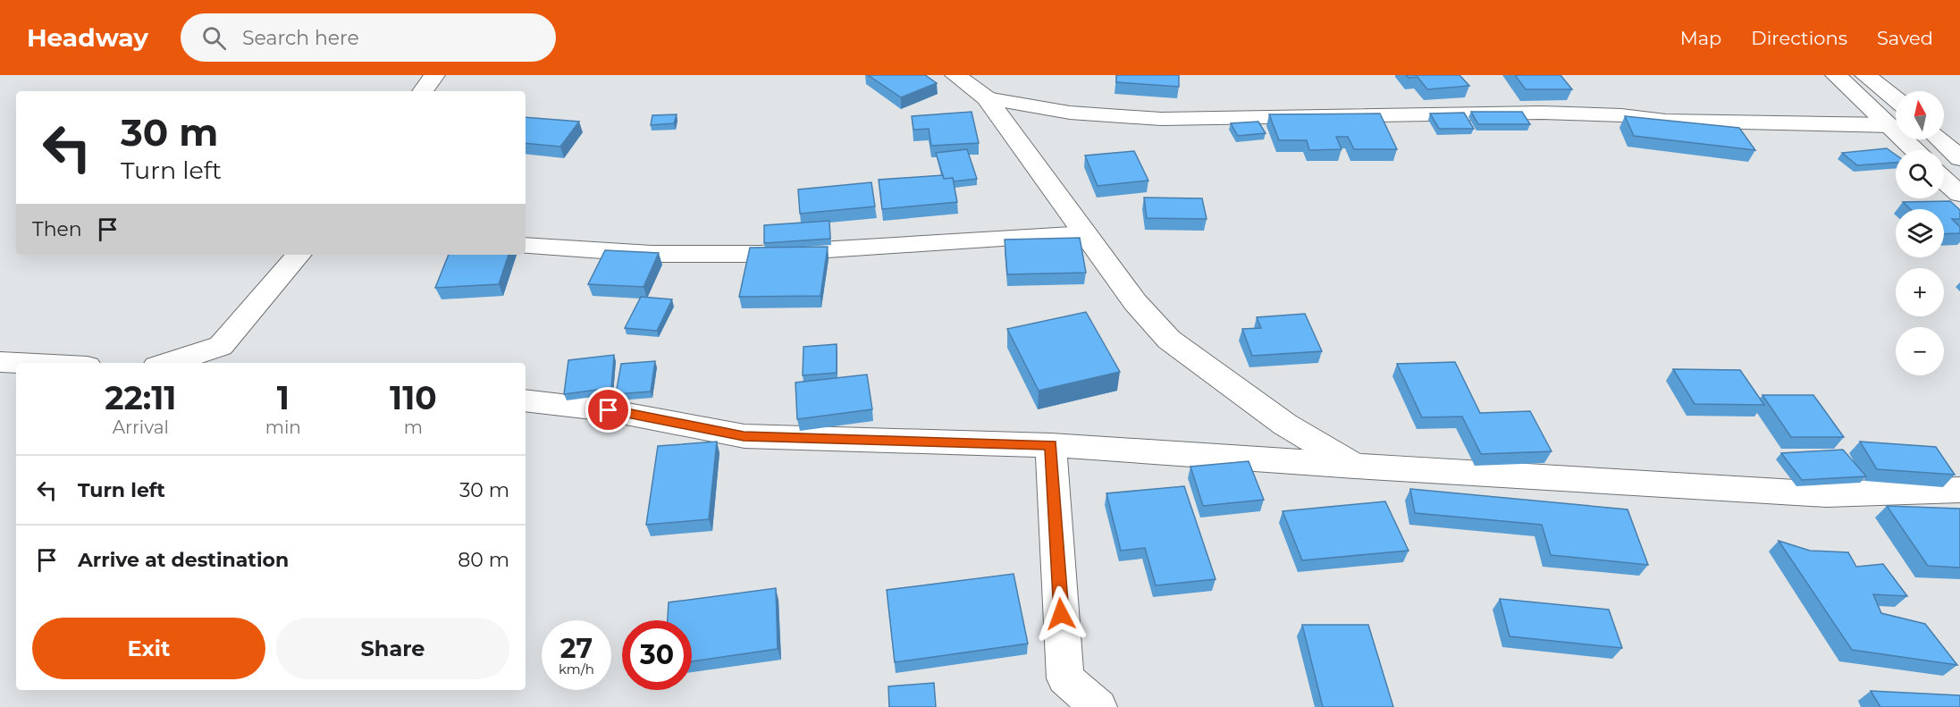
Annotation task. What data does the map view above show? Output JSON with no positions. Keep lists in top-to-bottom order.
{
  "north": "top",
  "page": {
    "header": "Headway",
    "search": "Search here",
    "nav": ["Map", "Directions", "Saved"],
    "map_buttons": ["+", "−"],
    "turn": ["30 m", "Turn left"],
    "then": "Then",
    "eta": [
      "22:11",
      "Arrival",
      "1",
      "min",
      "110",
      "m"
    ],
    "list": [
      {
        "name": "Turn left",
        "value": "30 m"
      },
      {
        "name": "Arrive at destination",
        "value": "80 m"
      }
    ],
    "buttons": ["Exit", "Share"],
    "speed": "27 km/h",
    "limit": "30"
  }
}
